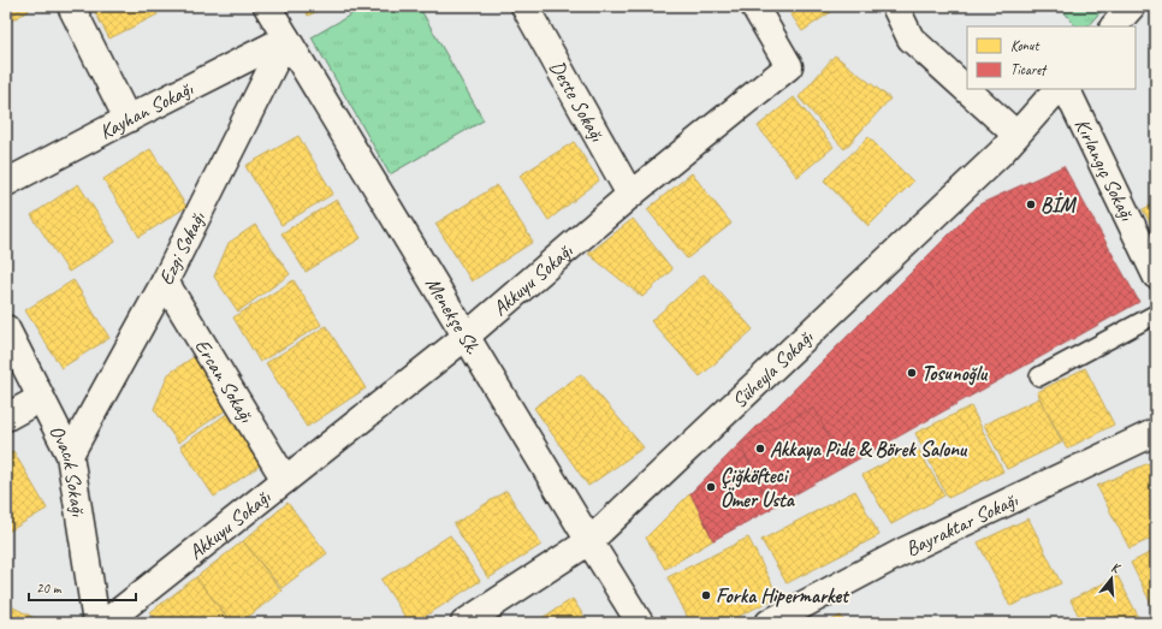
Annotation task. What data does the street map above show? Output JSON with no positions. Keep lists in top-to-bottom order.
{
  "streets": {
    "street": [
      "Deste Sokağı",
      "Kayhan Sokağı",
      "Kırlangıç Sokağı",
      "Ezgi Sokağı",
      "Akkuyu Sokağı",
      "Menekşe Sk.",
      "Süheyla Sokağı",
      "Ercan Sokağı",
      "Ovacık Sokağı",
      "Bayraktar Sokağı"
    ]
  },
  "crossings": [
    ["Deste Sokağı", "Akkuyu Sokağı"],
    ["Kayhan Sokağı", "Ezgi Sokağı"],
    ["Kayhan Sokağı", "Menekşe Sk."],
    ["Ezgi Sokağı", "Menekşe Sk."],
    ["Ezgi Sokağı", "Ercan Sokağı"],
    ["Ezgi Sokağı", "Ovacık Sokağı"],
    ["Akkuyu Sokağı", "Menekşe Sk."],
    ["Akkuyu Sokağı", "Ercan Sokağı"],
    ["Menekşe Sk.", "Süheyla Sokağı"]
  ],
  "places": [
    "BİM",
    "Tosunoğlu",
    "Akkaya Pide & Börek Salonu",
    "Çiğköfteci Ömer Usta",
    "Forka Hipermarket"
  ],
  "legend": ["Konut", "Ticaret"],
  "scale_bar": "20 m",
  "north": "top"
}
